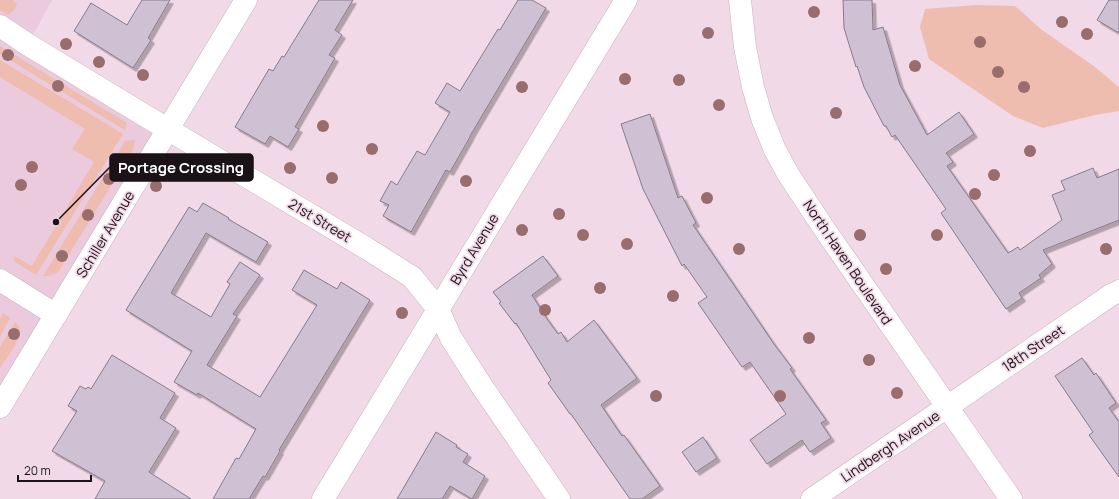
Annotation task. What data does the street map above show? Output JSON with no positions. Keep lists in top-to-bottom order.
{
  "streets": {
    "street": [
      "21st Street",
      "Schiller Avenue",
      "Byrd Avenue",
      "North Haven Boulevard",
      "18th Street",
      "Lindbergh Avenue"
    ]
  },
  "crossings": [
    ["21st Street", "Schiller Avenue"],
    ["21st Street", "Byrd Avenue"],
    ["North Haven Boulevard", "18th Street"],
    ["North Haven Boulevard", "Lindbergh Avenue"],
    ["18th Street", "Lindbergh Avenue"]
  ],
  "places": ["Portage Crossing"],
  "scale_bar": "20 m"
}
